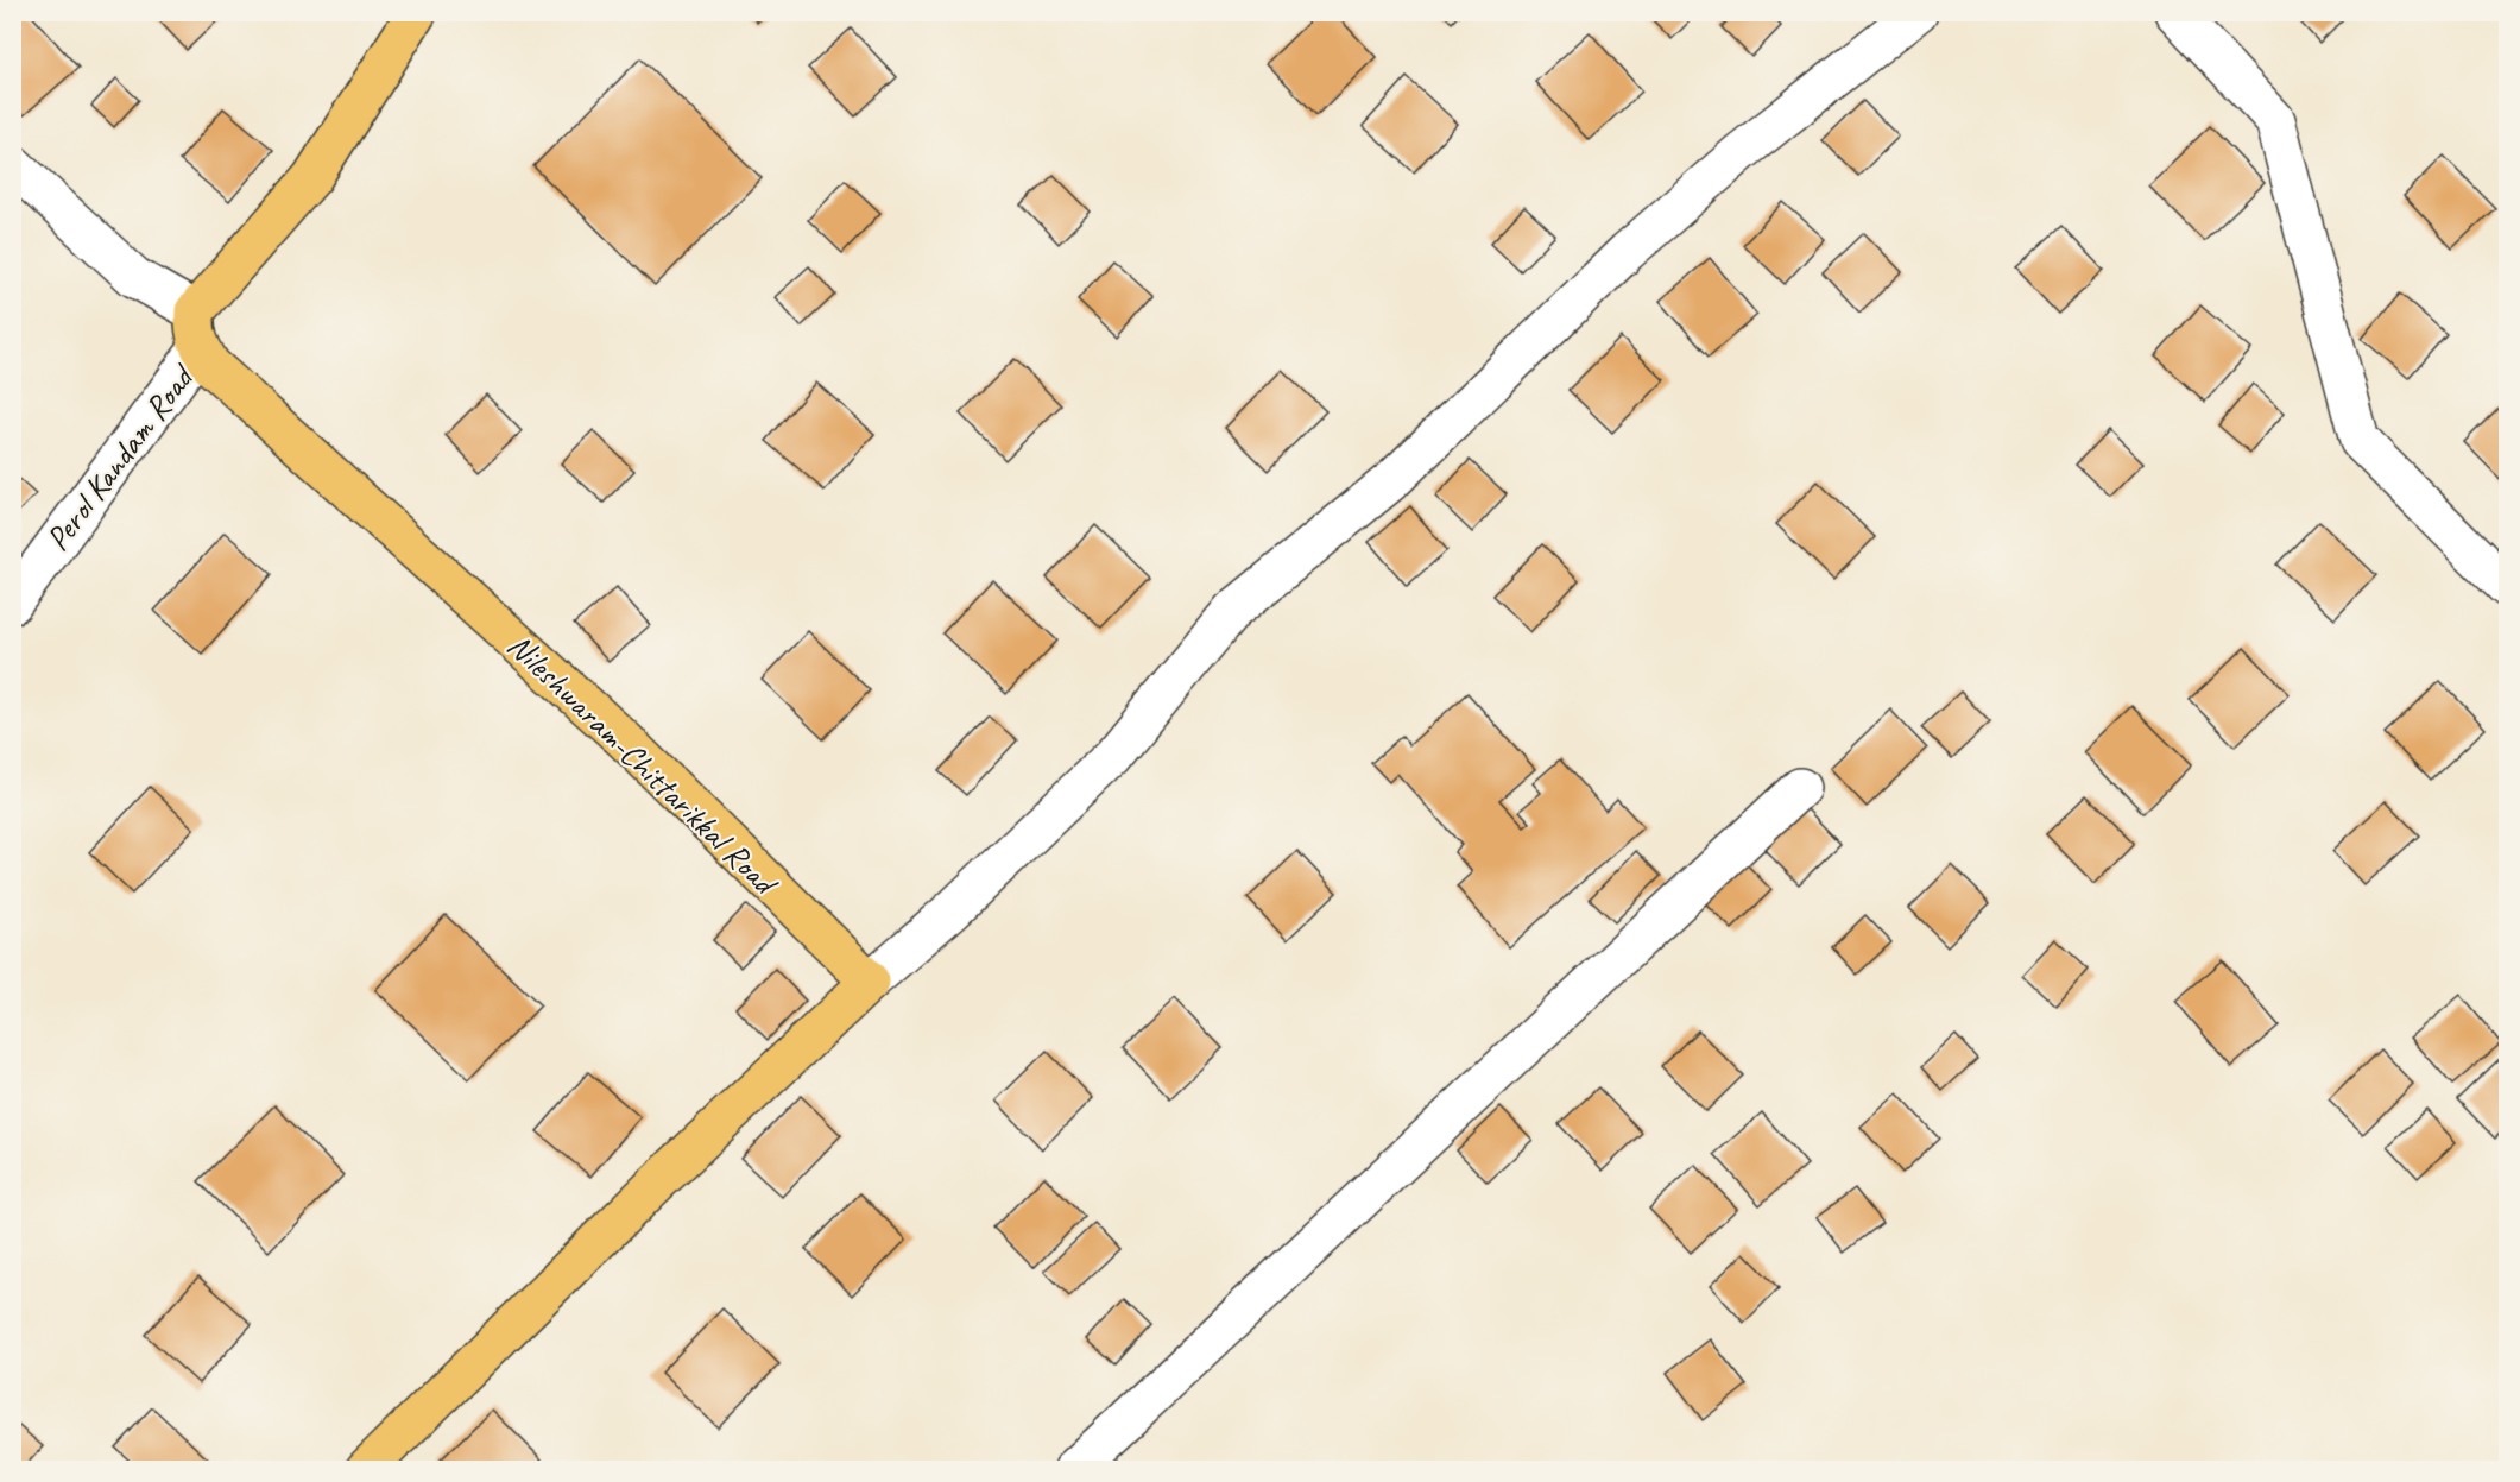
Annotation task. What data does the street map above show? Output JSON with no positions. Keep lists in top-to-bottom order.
{
  "streets": {
    "main road": ["Nileshwaram-Chittarikkal Road"],
    "street": ["Perol Kandam Road"]
  },
  "crossings": [
    ["Perol Kandam Road", "Nileshwaram-Chittarikkal Road"]
  ]
}
